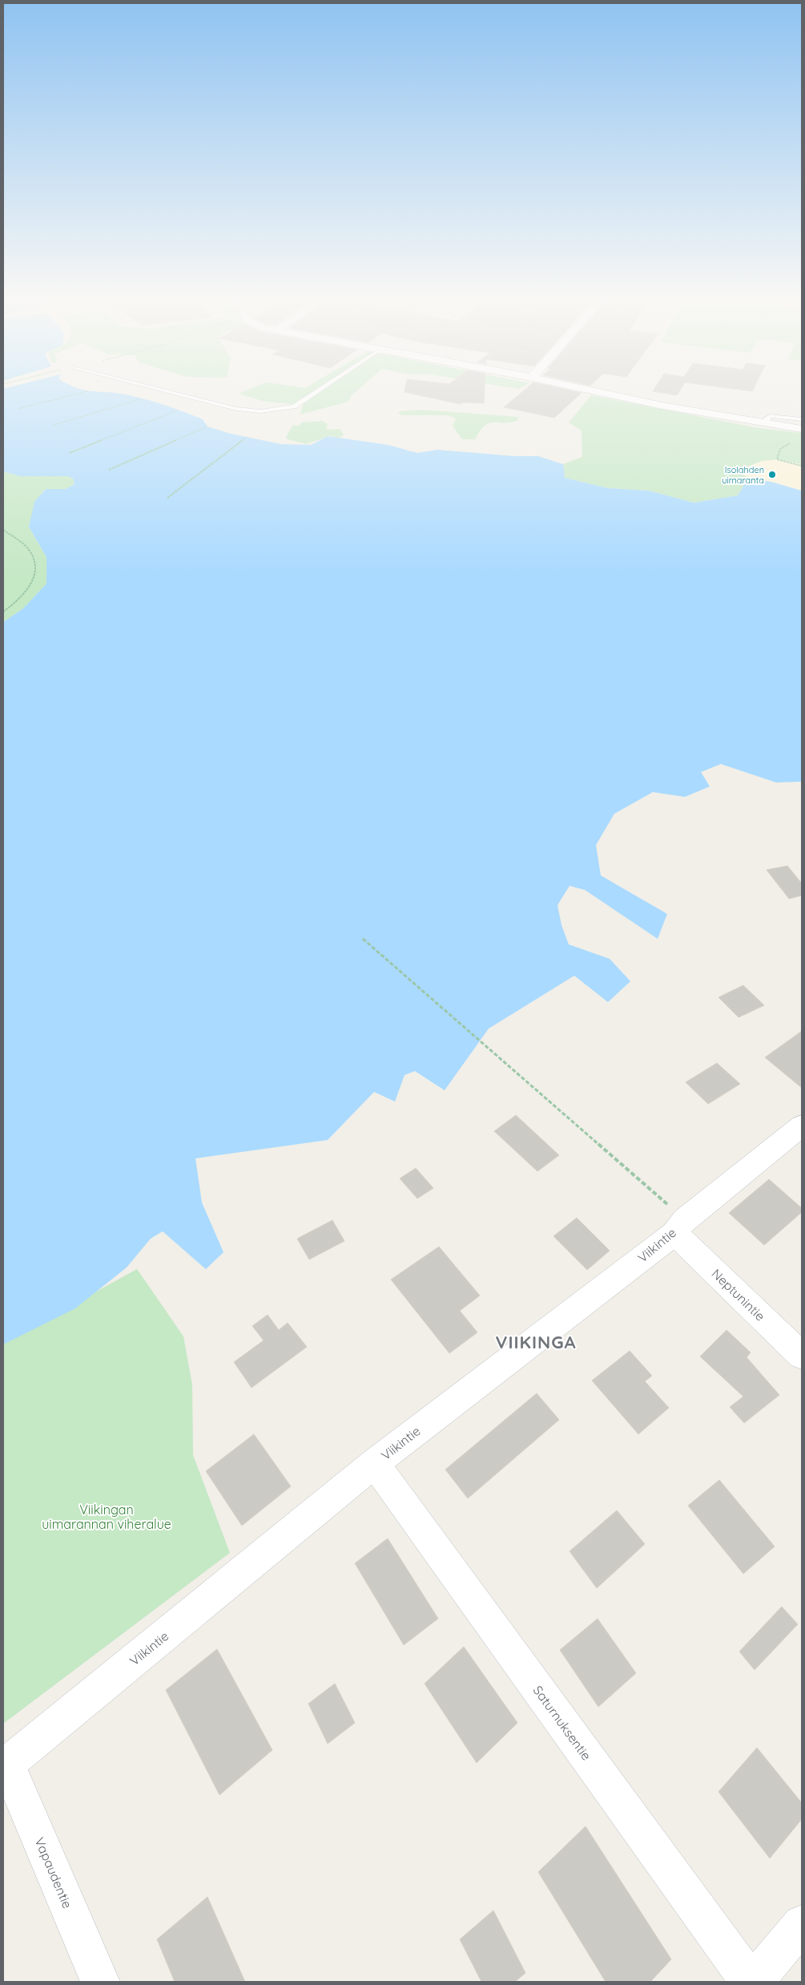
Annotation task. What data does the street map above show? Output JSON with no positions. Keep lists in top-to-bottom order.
{
  "streets": {
    "street": [
      "Viikintie",
      "Neptunintie",
      "Saturnuksentie",
      "Vapaudentie"
    ]
  },
  "crossings": [
    ["Viikintie", "Neptunintie"],
    ["Viikintie", "Saturnuksentie"],
    ["Viikintie", "Vapaudentie"]
  ],
  "districts": ["VIIKINGA"],
  "parks": ["Viikingan uimarannan viheralue"],
  "places": ["Isolahden uimaranta"]
}
